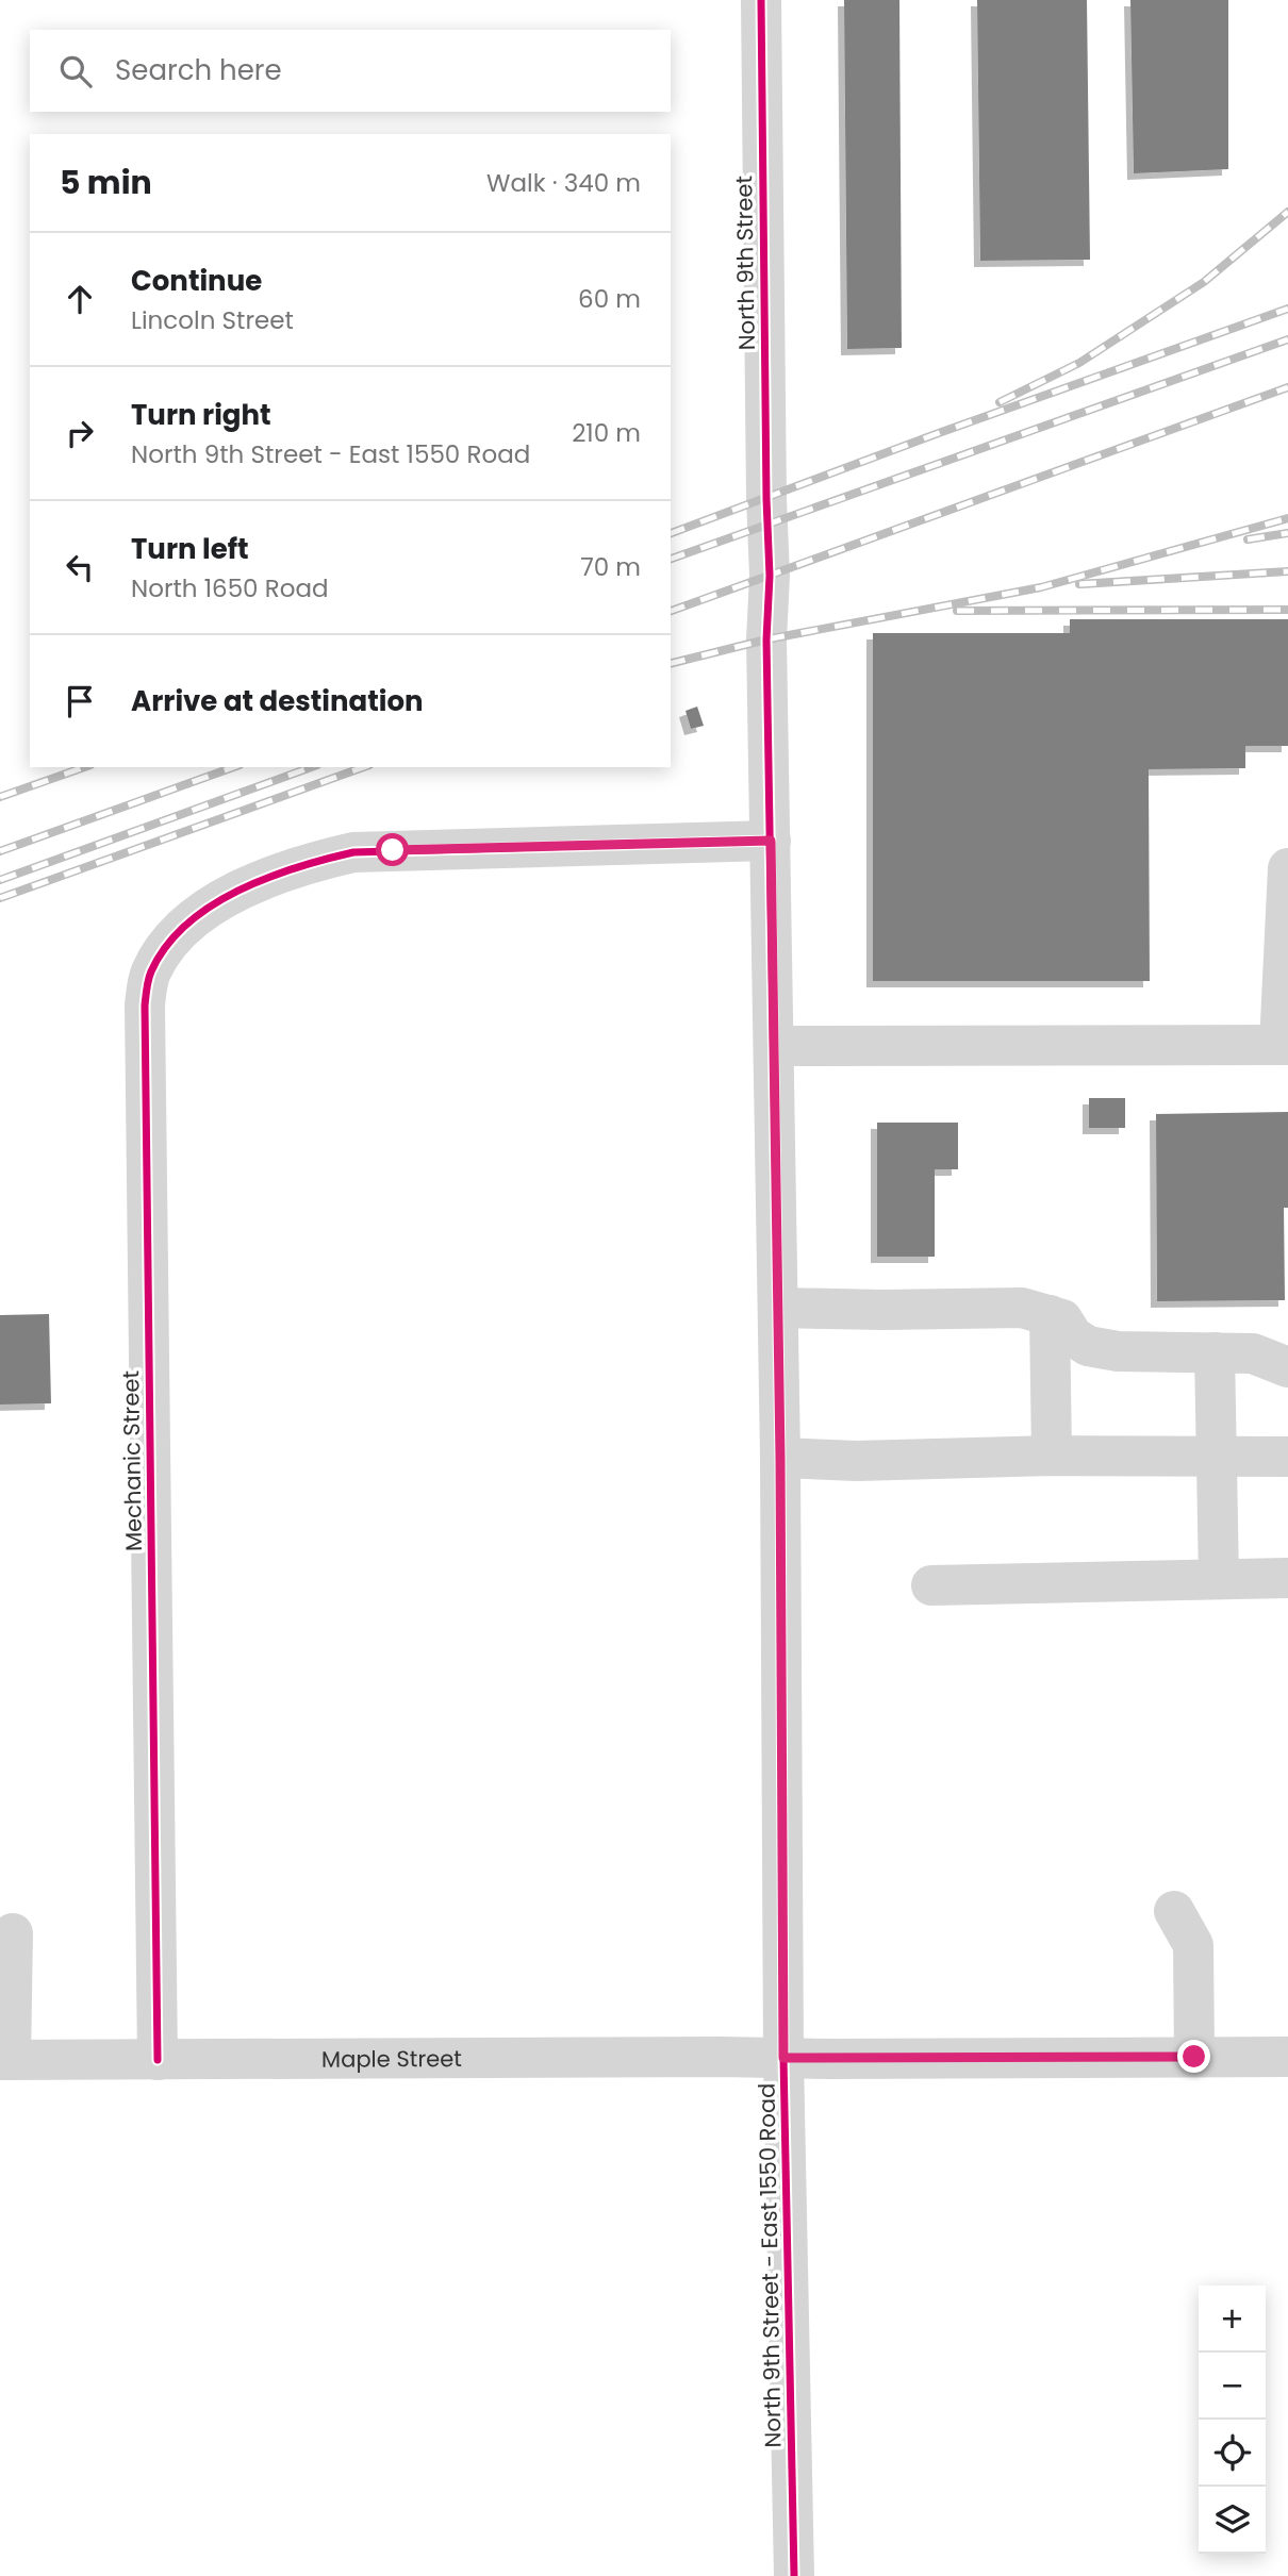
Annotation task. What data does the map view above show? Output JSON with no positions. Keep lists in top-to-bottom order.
{
  "streets": {
    "street": [
      "North 9th Street",
      "Mechanic Street",
      "Maple Street",
      "North 9th Street - East 1550 Road"
    ]
  },
  "crossings": [
    ["North 9th Street", "North 9th Street - East 1550 Road"],
    ["Mechanic Street", "Maple Street"],
    ["Mechanic Street", "North 9th Street - East 1550 Road"],
    ["Maple Street", "North 9th Street - East 1550 Road"]
  ],
  "page": {
    "search": "Search here",
    "heading": ["5 min", "Walk · 340 m"],
    "list": [
      ["Continue", "Lincoln Street", "60 m"],
      ["Turn right", "North 9th Street - East 1550 Road", "210 m"],
      ["Turn left", "North 1650 Road", "70 m"],
      "Arrive at destination"
    ],
    "map_buttons": ["+", "−"]
  }
}
